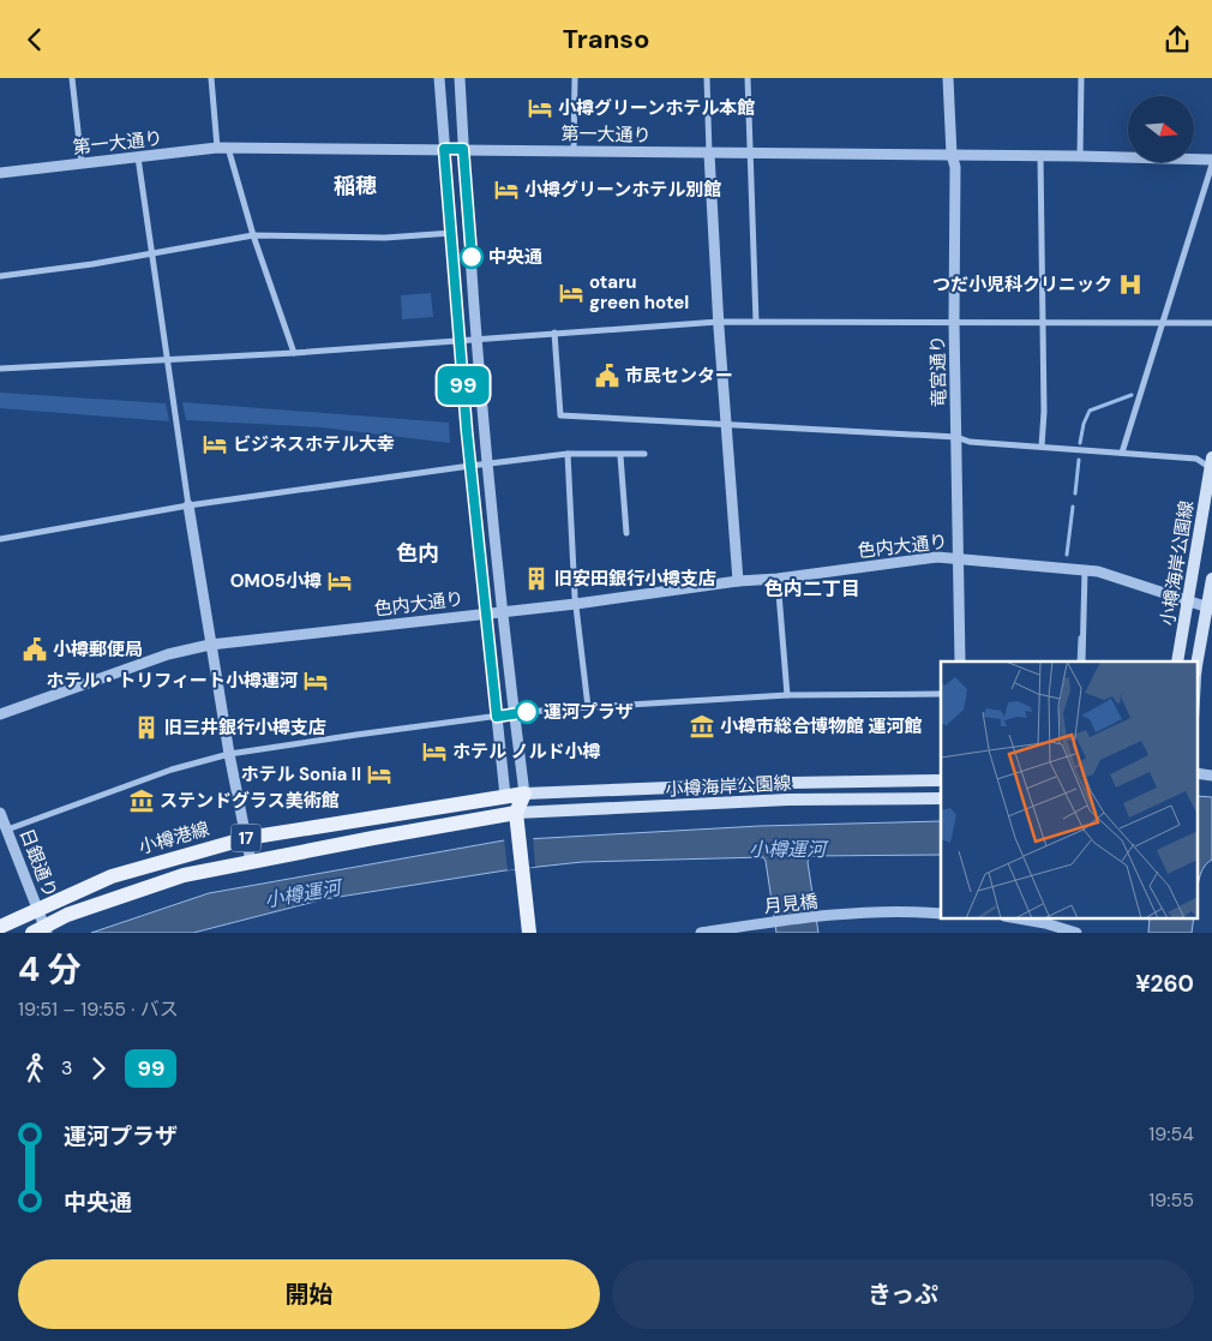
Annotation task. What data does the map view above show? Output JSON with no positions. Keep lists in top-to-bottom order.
{
  "streets": {
    "main road": ["小樽海岸公園線", "小樽港線", "17"],
    "street": [
      "第一大通り",
      "竜宮通り",
      "色内大通り",
      "日銀通り",
      "月見橋"
    ]
  },
  "crossings": [
    ["第一大通り", "竜宮通り"],
    ["竜宮通り", "色内大通り"],
    ["色内大通り", "小樽海岸公園線"],
    ["小樽海岸公園線", "小樽港線"],
    ["小樽海岸公園線", "17"],
    ["小樽港線", "日銀通り"],
    ["17", "日銀通り"]
  ],
  "districts": ["稲穂", "色内", "色内二丁目"],
  "water": ["小樽運河"],
  "places": {
    "hotel": [
      "小樽グリーンホテル本館",
      "小樽グリーンホテル別館",
      "otaru green hotel",
      "ビジネスホテル大幸",
      "OMO5小樽",
      "ホテル・トリフィート小樽運河",
      "ホテル ノルド小樽",
      "ホテル Sonia II"
    ],
    "other": ["中央通", "運河プラザ"],
    "hospital": ["つだ小児科クリニック"],
    "public building": ["市民センター", "小樽郵便局"],
    "building": ["旧安田銀行小樽支店", "旧三井銀行小樽支店"],
    "museum": ["小樽市総合博物館 運河館", "ステンドグラス美術館"]
  },
  "lines": ["bus line 99"],
  "north": "right",
  "page": {
    "header": "Transo",
    "on_map": "99",
    "heading": ["4 分", "19:51 – 19:55 · バス", "¥260"],
    "legs": ["3", "99"],
    "list": [
      {
        "name": "運河プラザ",
        "value": "19:54"
      },
      {
        "name": "中央通",
        "value": "19:55"
      }
    ],
    "buttons": ["開始", "きっぷ"]
  }
}
